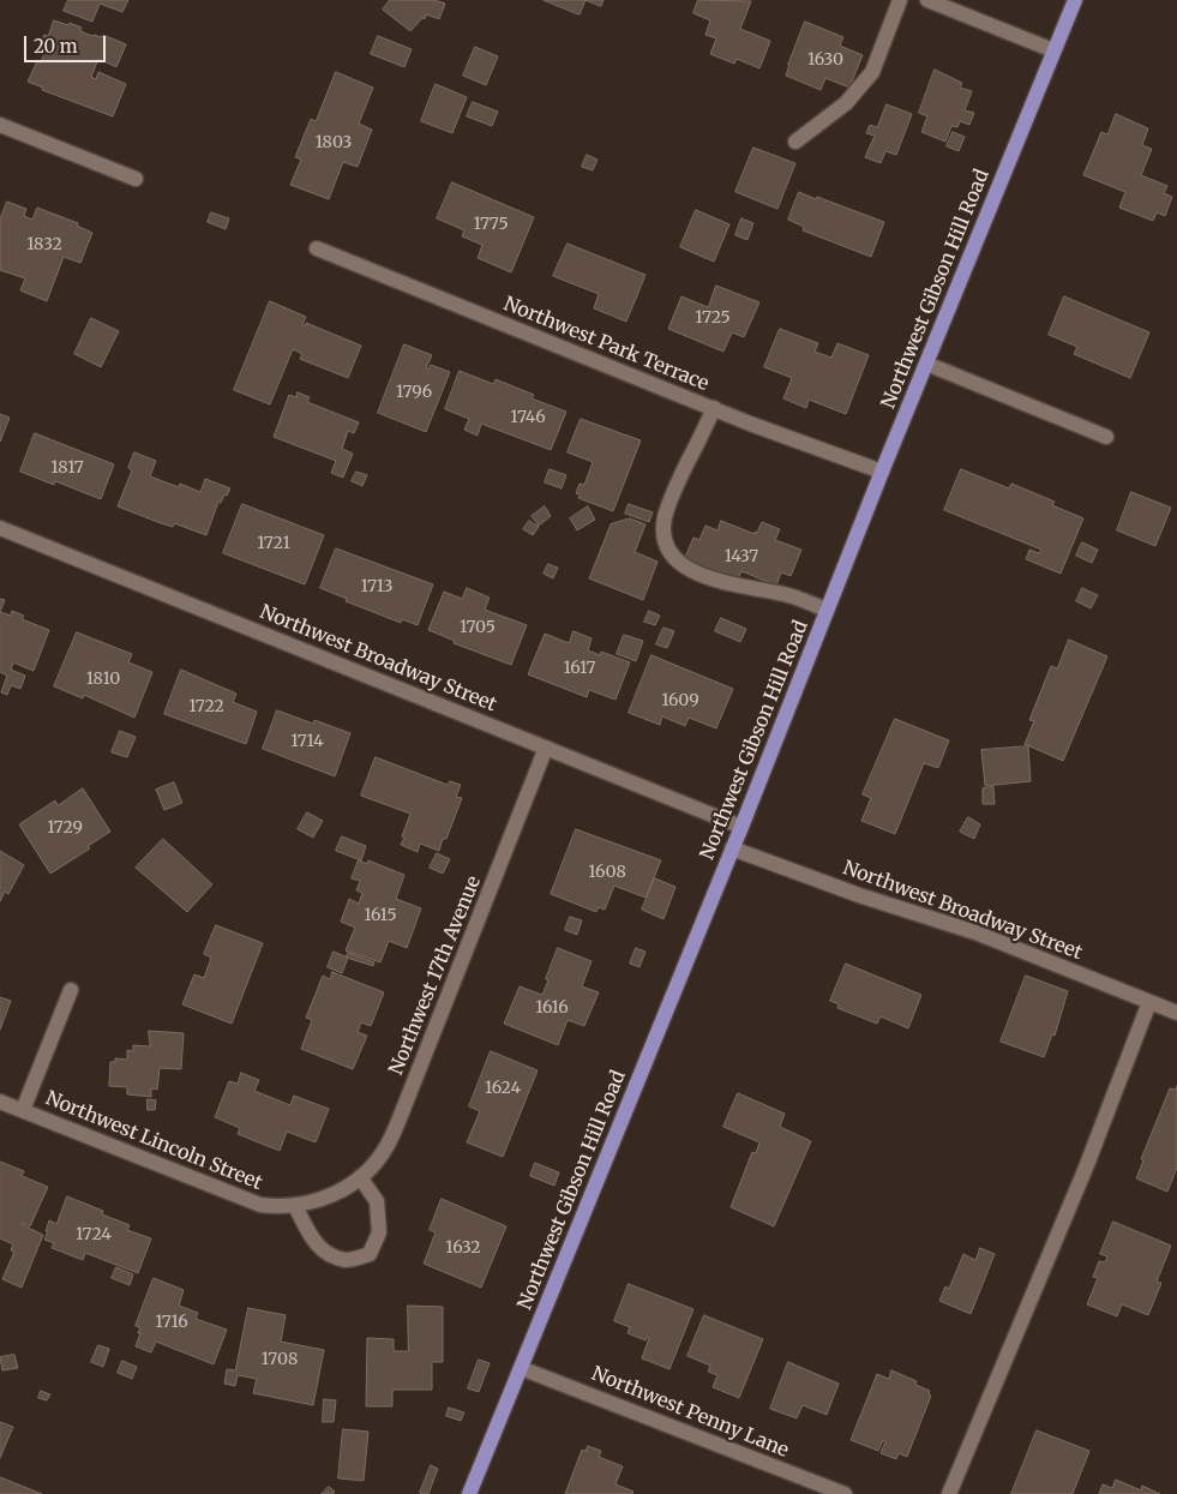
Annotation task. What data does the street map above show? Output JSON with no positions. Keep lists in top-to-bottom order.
{
  "streets": {
    "main road": ["Northwest Gibson Hill Road"],
    "street": [
      "Northwest Park Terrace",
      "Northwest Broadway Street",
      "Northwest 17th Avenue",
      "Northwest Lincoln Street",
      "Northwest Penny Lane"
    ]
  },
  "crossings": [
    ["Northwest Gibson Hill Road", "Northwest Park Terrace"],
    ["Northwest Gibson Hill Road", "Northwest Broadway Street"],
    ["Northwest Gibson Hill Road", "Northwest Penny Lane"],
    ["Northwest Broadway Street", "Northwest 17th Avenue"],
    ["Northwest 17th Avenue", "Northwest Lincoln Street"]
  ],
  "house_numbers": [
    "1630",
    "1803",
    "1775",
    "1832",
    "1725",
    "1796",
    "1746",
    "1817",
    "1721",
    "1437",
    "1713",
    "1705",
    "1617",
    "1810",
    "1609",
    "1722",
    "1714",
    "1729",
    "1608",
    "1615",
    "1616",
    "1624",
    "1724",
    "1632",
    "1716",
    "1708"
  ],
  "scale_bar": "20 m"
}
